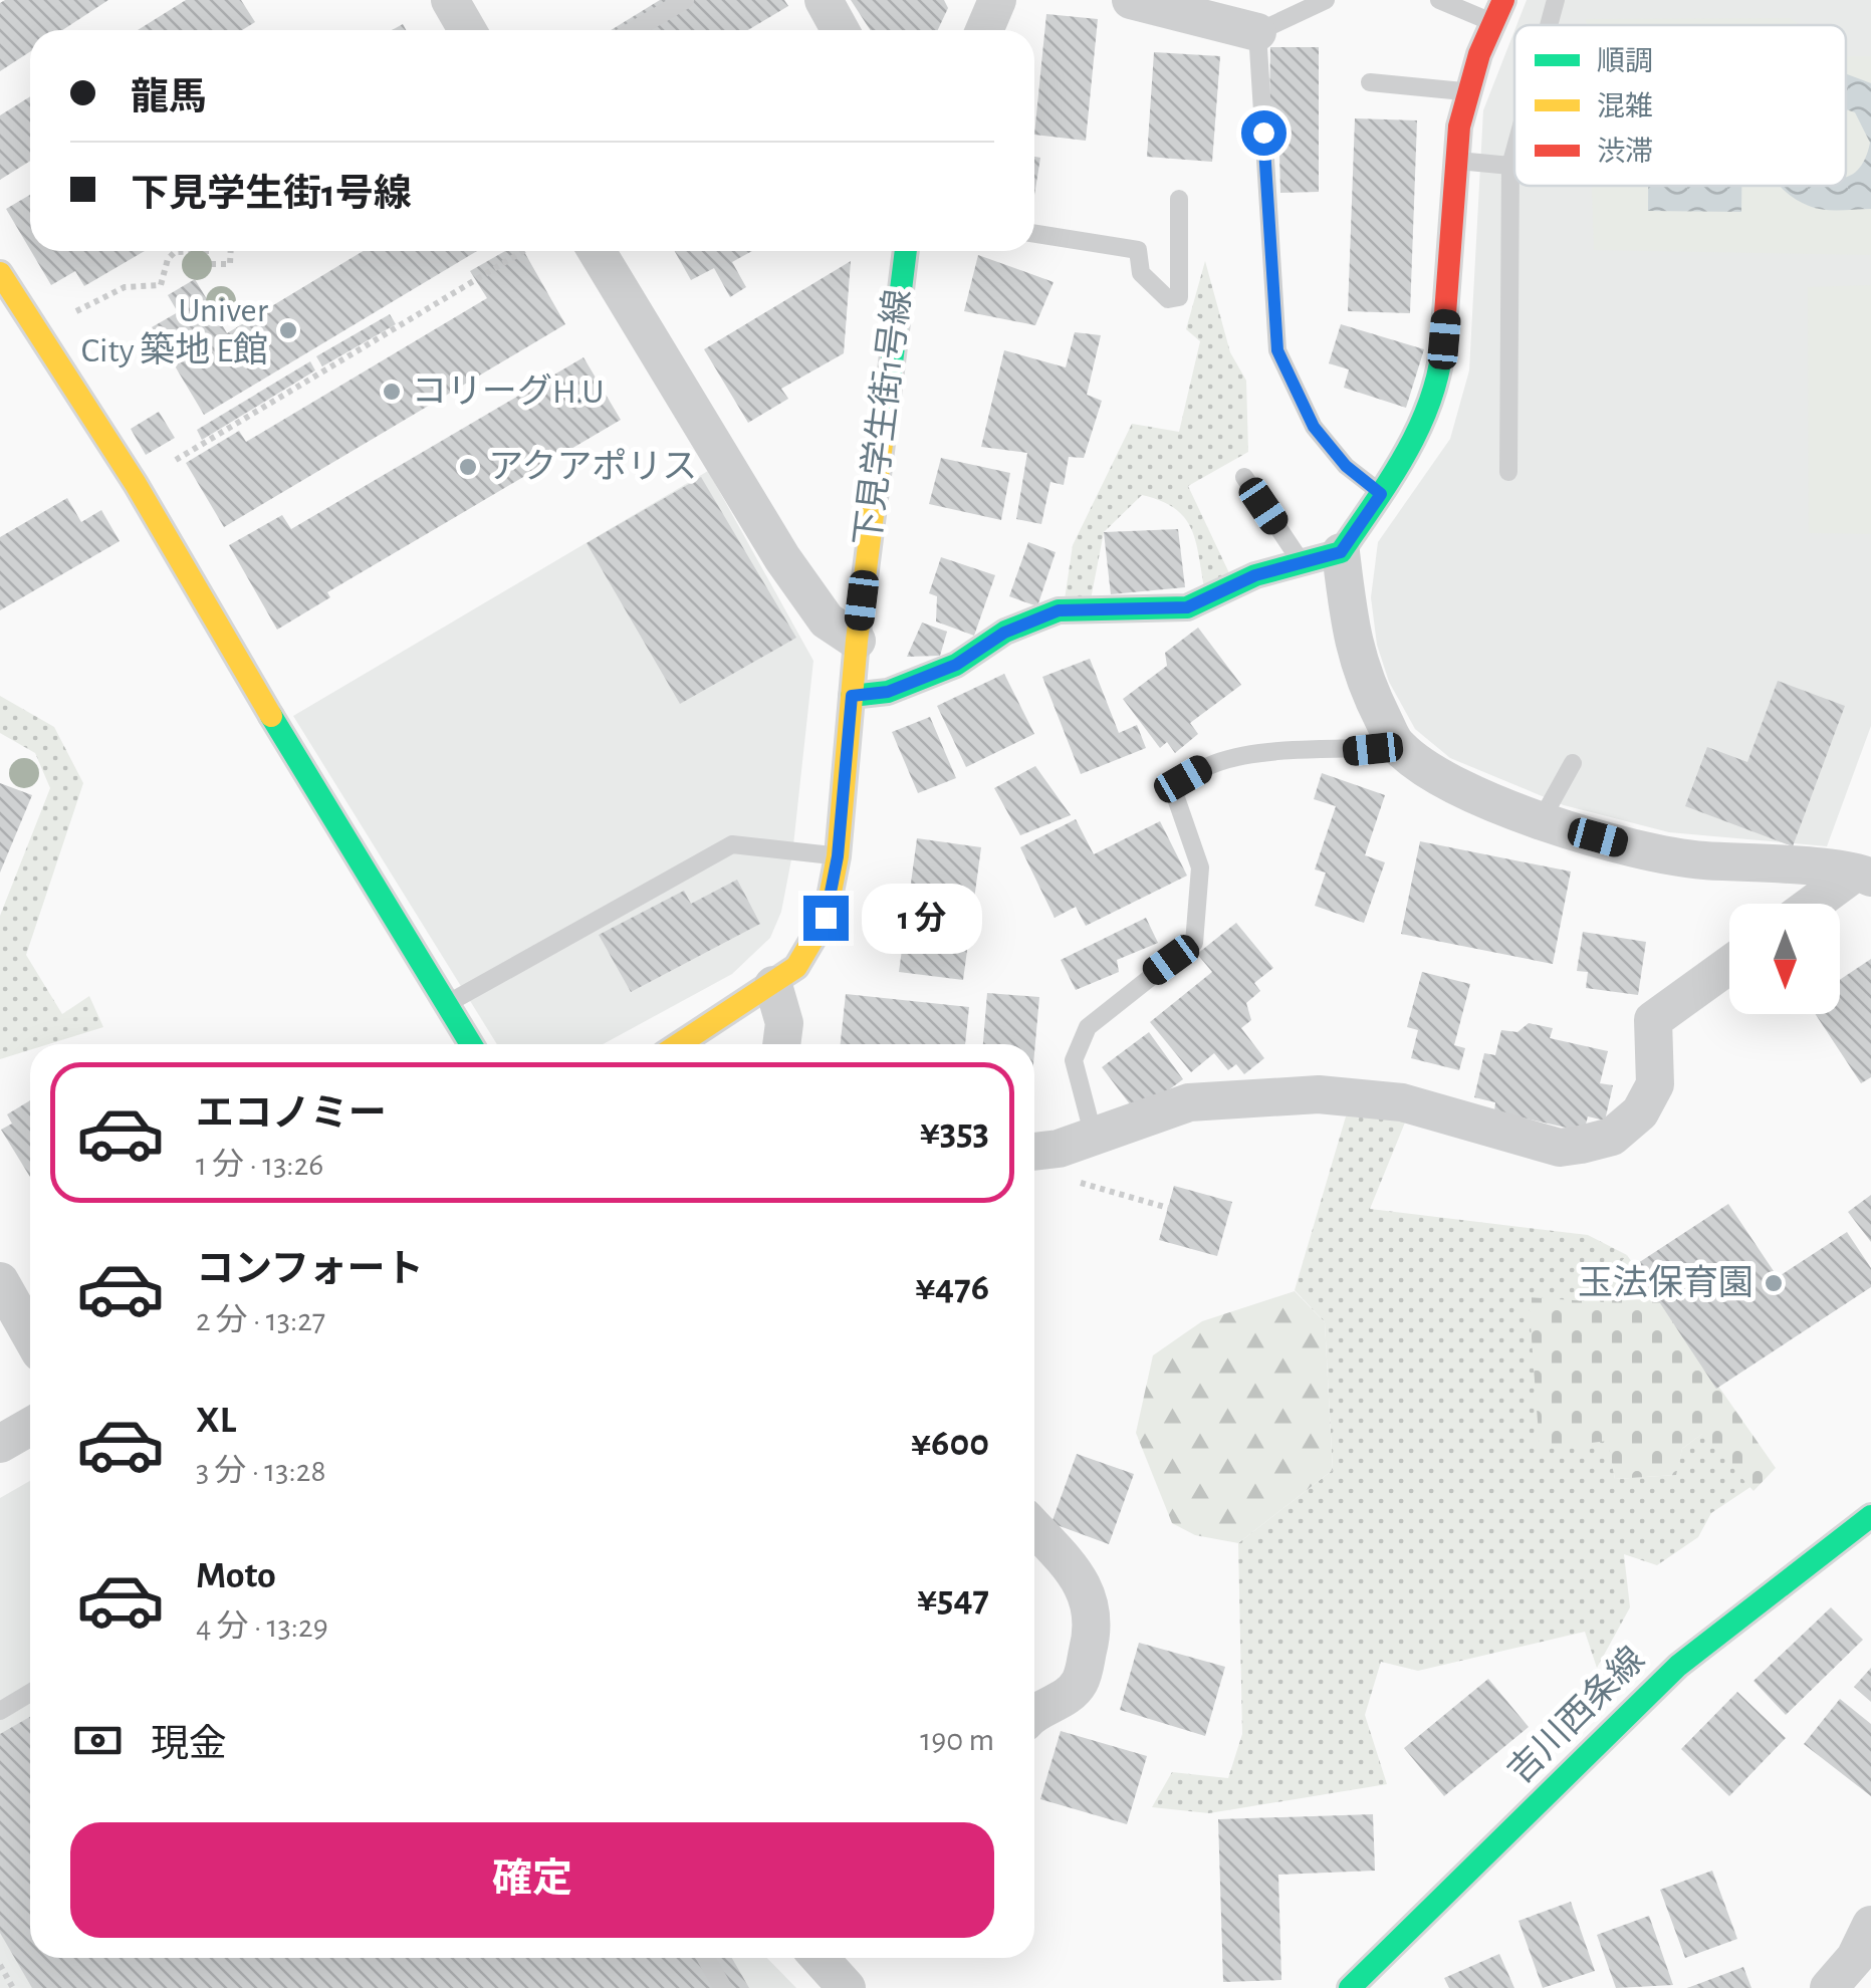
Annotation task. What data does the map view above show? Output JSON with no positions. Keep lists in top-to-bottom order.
{
  "streets": {
    "street": ["下見学生街1号線", "吉川西条線"]
  },
  "places": [
    "Univer City 築地 E館",
    "コリーグH.U",
    "アクアポリス",
    "玉法保育園"
  ],
  "legend": ["順調", "混雑", "渋滞"],
  "north": "bottom",
  "page": {
    "banner": ["龍馬", "下見学生街1号線"],
    "bubble": "1 分",
    "list": [
      {
        "name": "エコノミー",
        "note": "1 分 · 13:26",
        "value": "¥353"
      },
      {
        "name": "コンフォート",
        "note": "2 分 · 13:27",
        "value": "¥476"
      },
      {
        "name": "XL",
        "note": "3 分 · 13:28",
        "value": "¥600"
      },
      {
        "name": "Moto",
        "note": "4 分 · 13:29",
        "value": "¥547"
      }
    ],
    "pay": ["現金", "190 m"],
    "buttons": "確定"
  }
}
